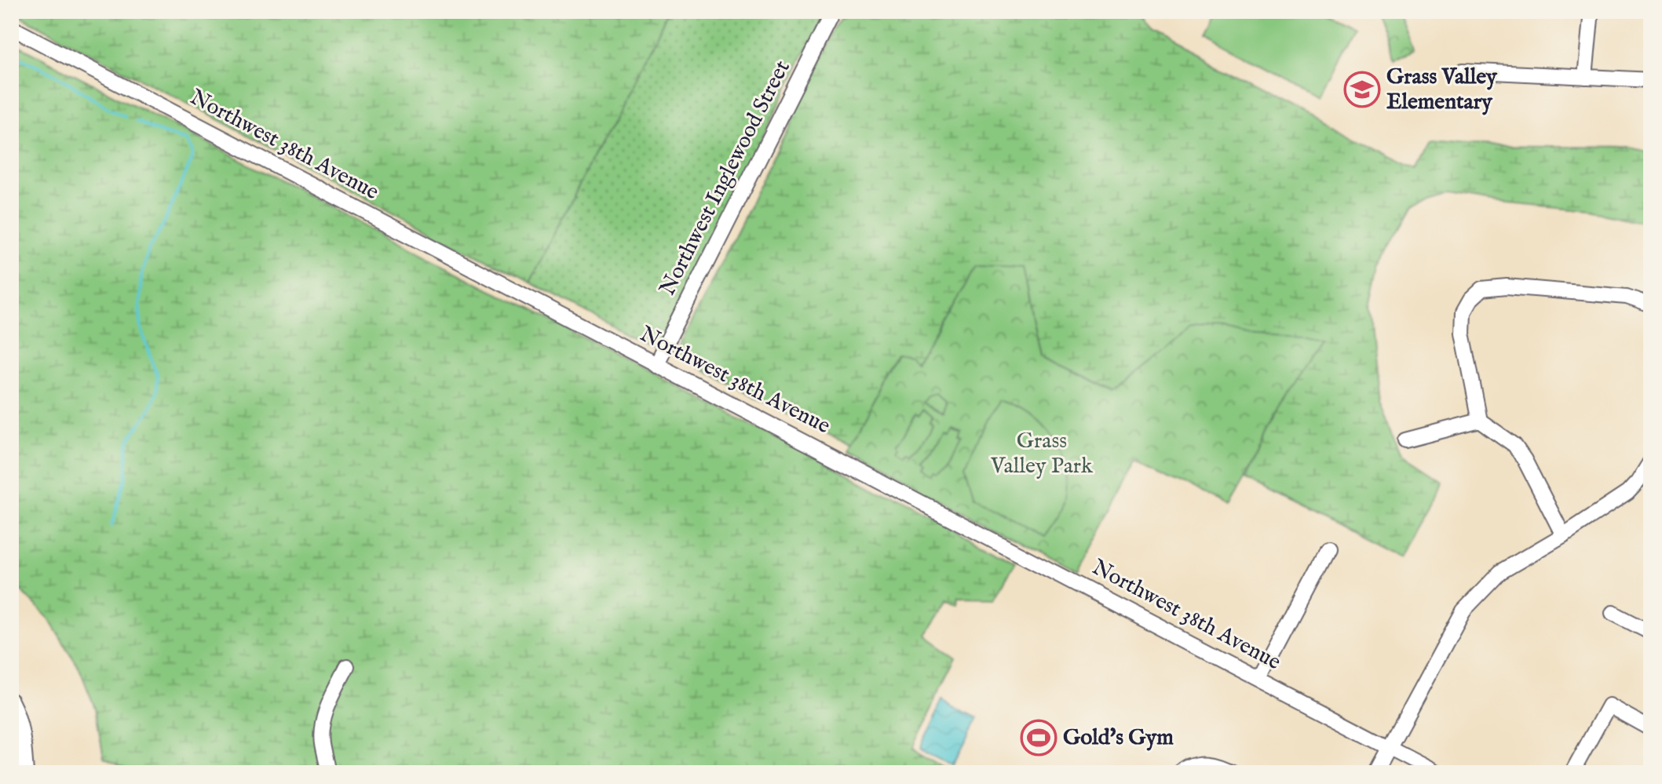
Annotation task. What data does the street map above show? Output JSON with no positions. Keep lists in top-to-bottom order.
{
  "streets": {
    "street": ["Northwest 38th Avenue", "Northwest Inglewood Street"]
  },
  "crossings": [
    ["Northwest 38th Avenue", "Northwest Inglewood Street"]
  ],
  "parks": ["Grass Valley Park"],
  "places": {
    "school or university": ["Grass Valley Elementary"],
    "sports": ["Gold's Gym"]
  }
}
